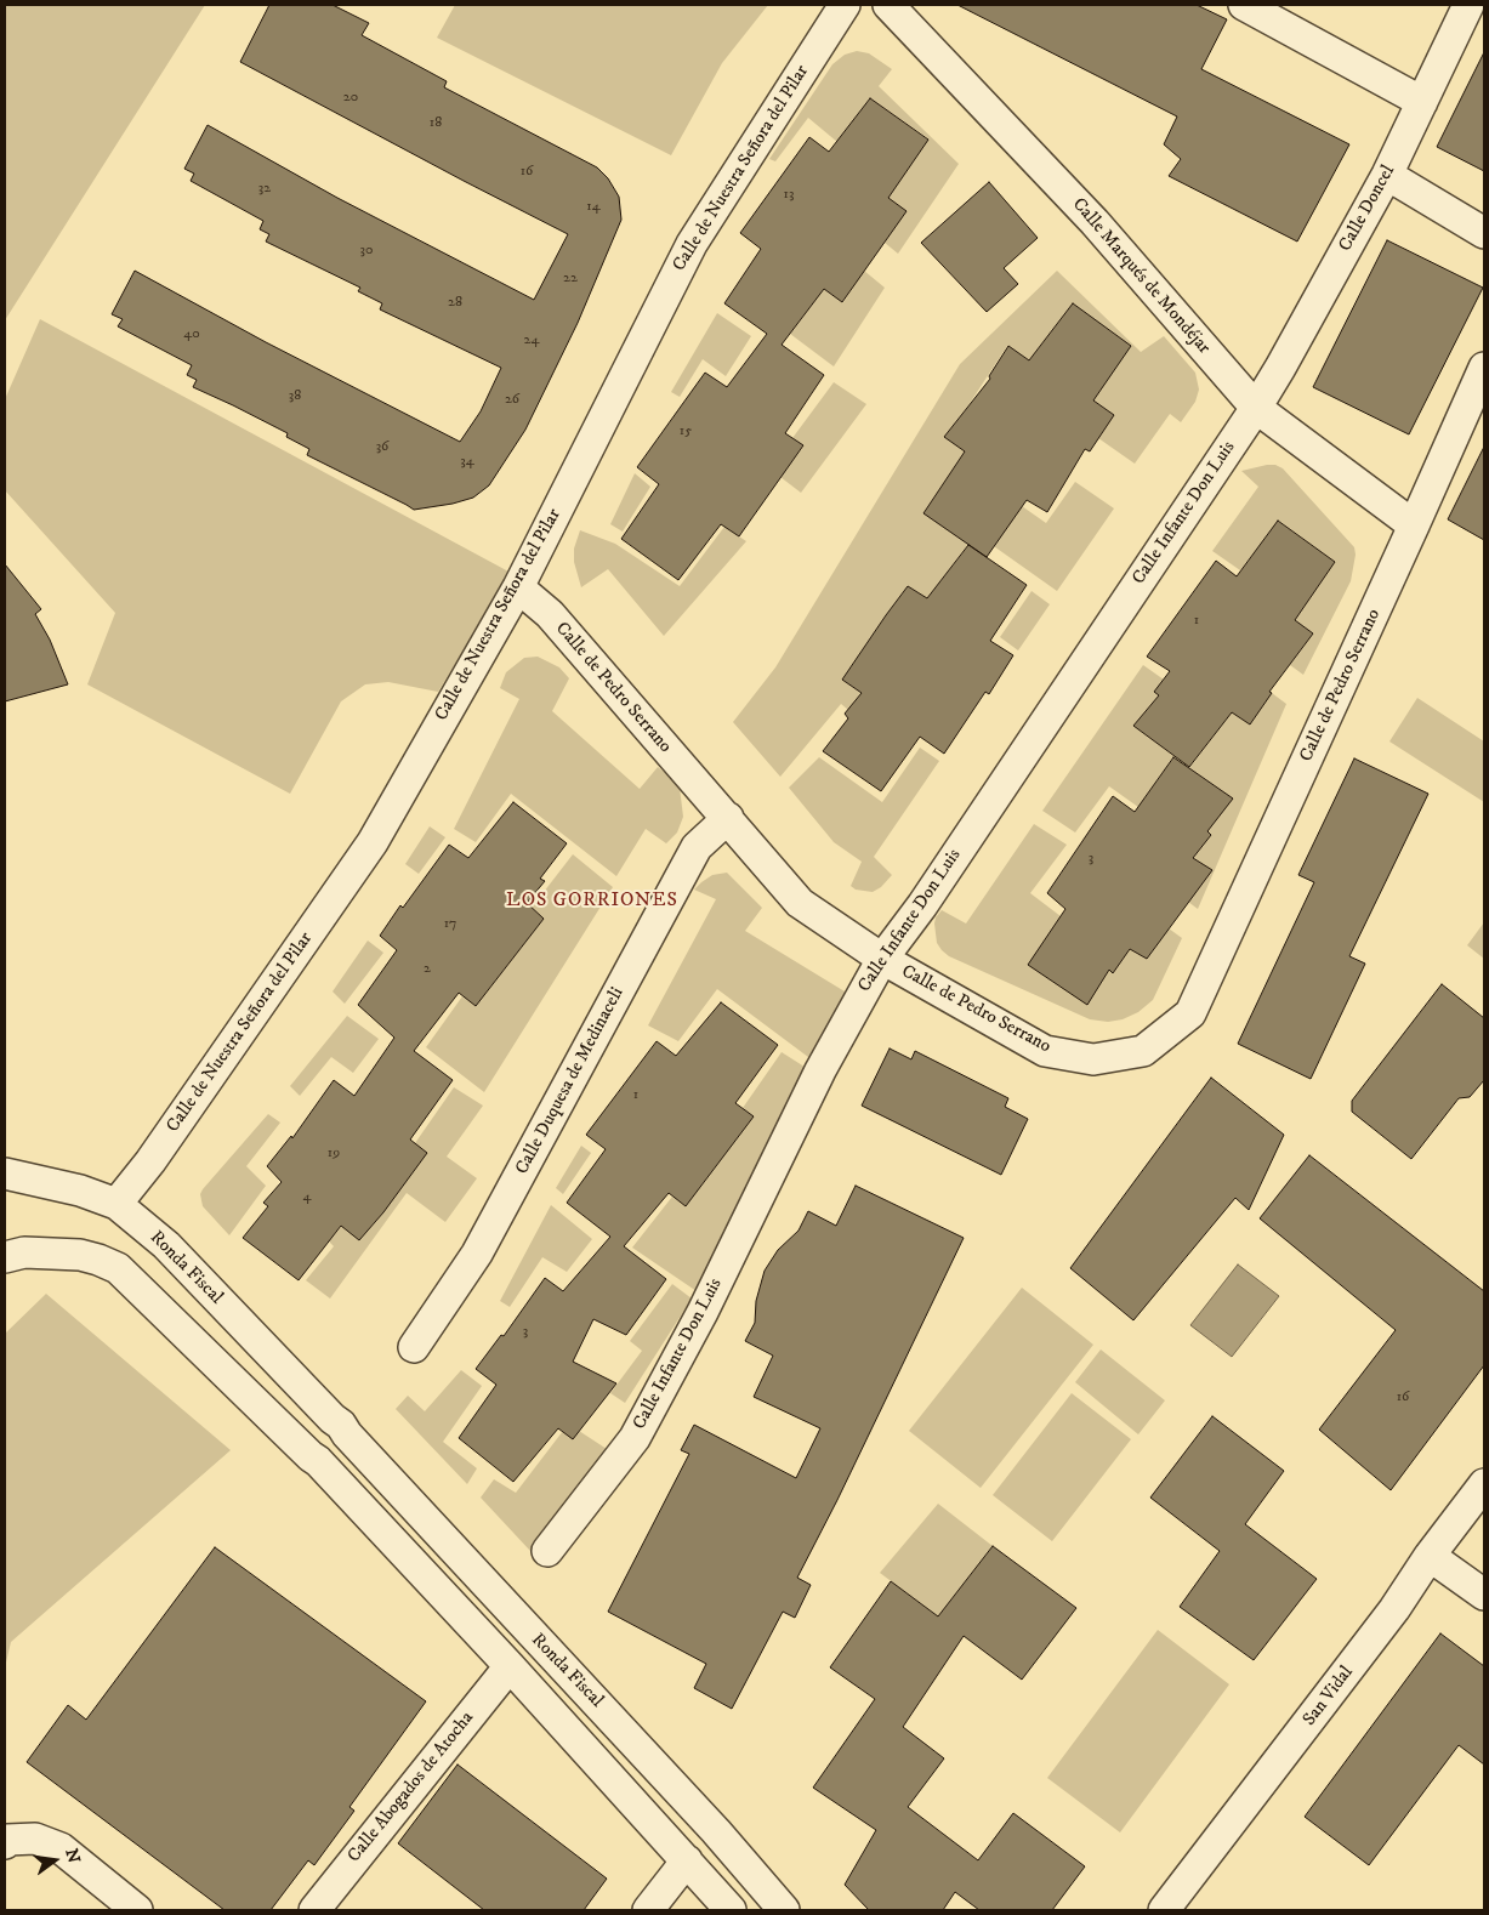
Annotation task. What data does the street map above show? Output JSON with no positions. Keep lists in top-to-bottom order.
{
  "streets": {
    "street": [
      "Calle de Nuestra Señora del Pilar",
      "Calle Doncel",
      "Calle Marqués de Mondéjar",
      "Calle Infante Don Luis",
      "Calle de Pedro Serrano",
      "Calle Duquesa de Medinaceli",
      "Ronda Fiscal",
      "San Vidal",
      "Calle Abogados de Atocha"
    ]
  },
  "crossings": [
    ["Calle de Nuestra Señora del Pilar", "Calle de Pedro Serrano"],
    ["Calle de Nuestra Señora del Pilar", "Ronda Fiscal"],
    ["Calle Doncel", "Calle Marqués de Mondéjar"],
    ["Calle Doncel", "Calle Infante Don Luis"],
    ["Calle Marqués de Mondéjar", "Calle Infante Don Luis"],
    ["Calle Marqués de Mondéjar", "Calle de Pedro Serrano"],
    ["Calle Infante Don Luis", "Calle de Pedro Serrano"],
    ["Calle de Pedro Serrano", "Calle Duquesa de Medinaceli"],
    ["Ronda Fiscal", "Calle Abogados de Atocha"]
  ],
  "districts": ["LOS GORRIONES"],
  "house_numbers": [
    "20",
    "18",
    "16",
    "32",
    "13",
    "14",
    "30",
    "22",
    "28",
    "40",
    "24",
    "38",
    "26",
    "15",
    "36",
    "34",
    "1",
    "3",
    "17",
    "2",
    "1",
    "19",
    "4",
    "3",
    "16"
  ],
  "north": "right"
}
